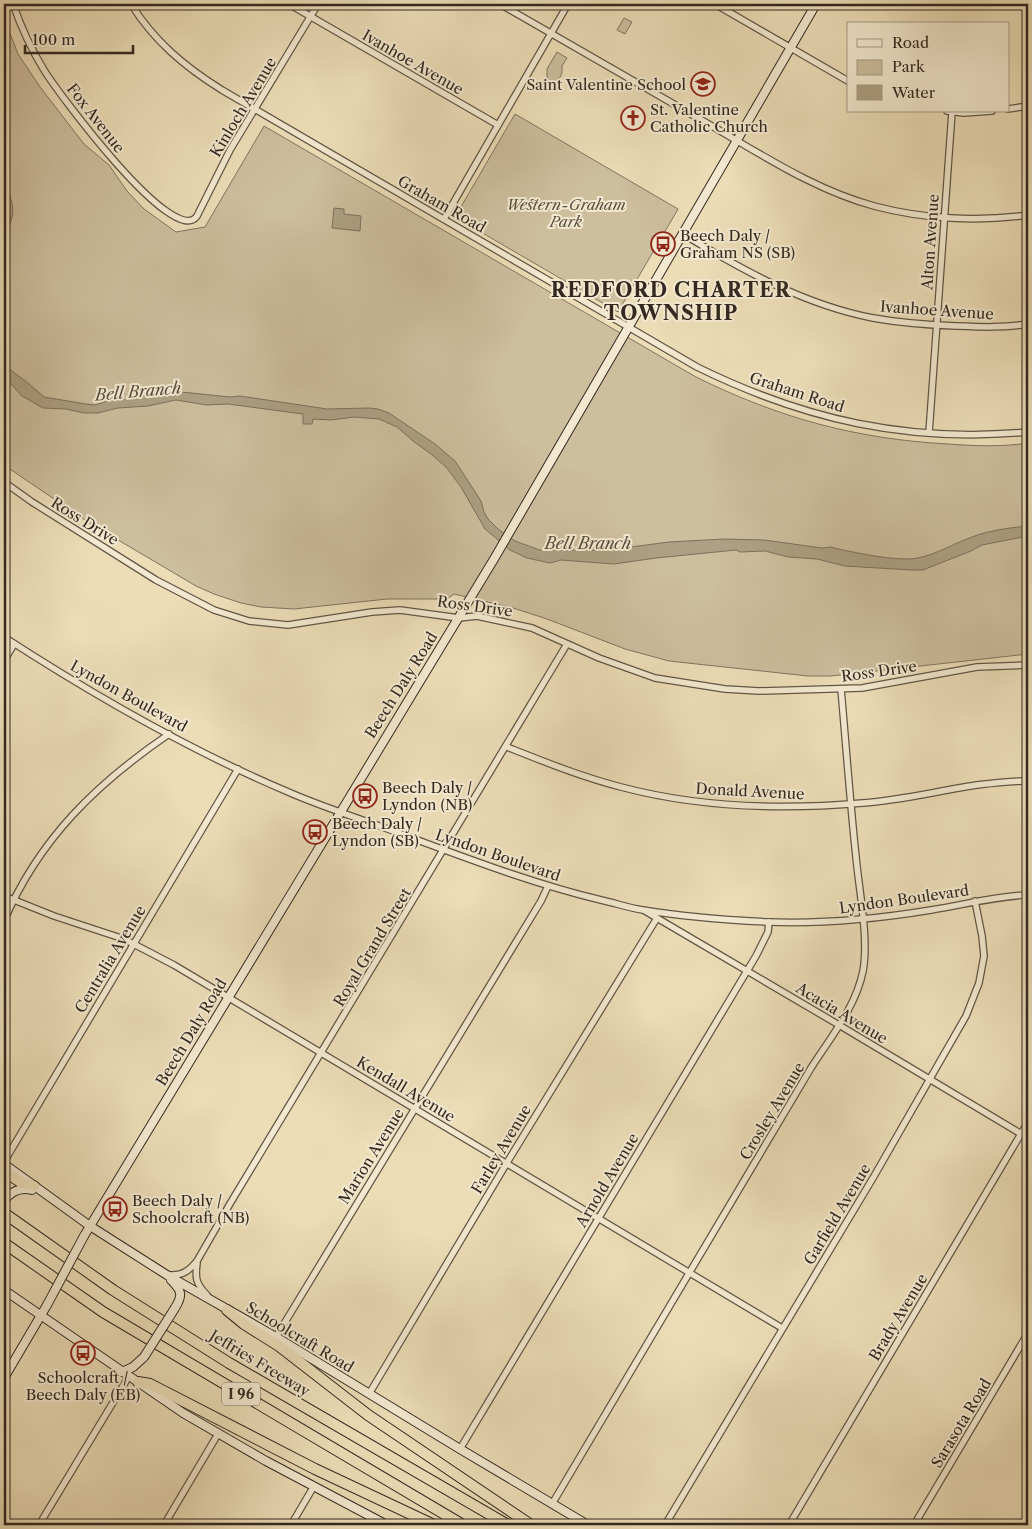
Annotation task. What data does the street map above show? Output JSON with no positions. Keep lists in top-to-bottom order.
{
  "streets": {
    "highway": ["Jeffries Freeway", "I 96"],
    "main road": ["Beech Daly Road", "Schoolcraft Road"],
    "street": [
      "Ivanhoe Avenue",
      "Kinloch Avenue",
      "Fox Avenue",
      "Graham Road",
      "Alton Avenue",
      "Ross Drive",
      "Lyndon Boulevard",
      "Donald Avenue",
      "Royal Grand Street",
      "Centralia Avenue",
      "Acacia Avenue",
      "Kendall Avenue",
      "Crosley Avenue",
      "Farley Avenue",
      "Marion Avenue",
      "Arnold Avenue",
      "Garfield Avenue",
      "Brady Avenue",
      "Sarasota Road"
    ]
  },
  "crossings": [
    ["Ivanhoe Avenue", "Kinloch Avenue"],
    ["Ivanhoe Avenue", "Alton Avenue"],
    ["Ivanhoe Avenue", "Beech Daly Road"],
    ["Kinloch Avenue", "Fox Avenue"],
    ["Kinloch Avenue", "Graham Road"],
    ["Graham Road", "Alton Avenue"],
    ["Graham Road", "Beech Daly Road"],
    ["Ross Drive", "Beech Daly Road"],
    ["Ross Drive", "Royal Grand Street"],
    ["Ross Drive", "Crosley Avenue"],
    ["Beech Daly Road", "Lyndon Boulevard"],
    ["Beech Daly Road", "Kendall Avenue"],
    ["Beech Daly Road", "Schoolcraft Road"],
    ["Lyndon Boulevard", "Royal Grand Street"],
    ["Lyndon Boulevard", "Centralia Avenue"],
    ["Lyndon Boulevard", "Acacia Avenue"],
    ["Lyndon Boulevard", "Crosley Avenue"],
    ["Lyndon Boulevard", "Marion Avenue"],
    ["Lyndon Boulevard", "Arnold Avenue"],
    ["Lyndon Boulevard", "Garfield Avenue"],
    ["Donald Avenue", "Royal Grand Street"],
    ["Donald Avenue", "Crosley Avenue"],
    ["Royal Grand Street", "Kendall Avenue"],
    ["Royal Grand Street", "Schoolcraft Road"],
    ["Centralia Avenue", "Kendall Avenue"],
    ["Centralia Avenue", "Schoolcraft Road"],
    ["Acacia Avenue", "Crosley Avenue"],
    ["Acacia Avenue", "Farley Avenue"],
    ["Acacia Avenue", "Arnold Avenue"],
    ["Acacia Avenue", "Garfield Avenue"],
    ["Acacia Avenue", "Brady Avenue"],
    ["Kendall Avenue", "Crosley Avenue"],
    ["Kendall Avenue", "Farley Avenue"],
    ["Kendall Avenue", "Marion Avenue"],
    ["Kendall Avenue", "Arnold Avenue"],
    ["Kendall Avenue", "Garfield Avenue"],
    ["Crosley Avenue", "Schoolcraft Road"],
    ["Farley Avenue", "Schoolcraft Road"],
    ["Marion Avenue", "Schoolcraft Road"],
    ["Arnold Avenue", "Schoolcraft Road"]
  ],
  "districts": ["REDFORD CHARTER TOWNSHIP"],
  "water": ["Bell Branch"],
  "parks": ["Western-Graham Park"],
  "places": {
    "school or university": ["Saint Valentine School"],
    "church": ["St. Valentine Catholic Church"],
    "bus stop": [
      "Beech Daly / Graham NS (SB)",
      "Beech Daly / Lyndon (NB)",
      "Beech Daly / Lyndon (SB)",
      "Beech Daly / Schoolcraft (NB)",
      "Schoolcraft / Beech Daly (EB)"
    ]
  },
  "legend": ["Road", "Park", "Water"],
  "scale_bar": "100 m"
}
